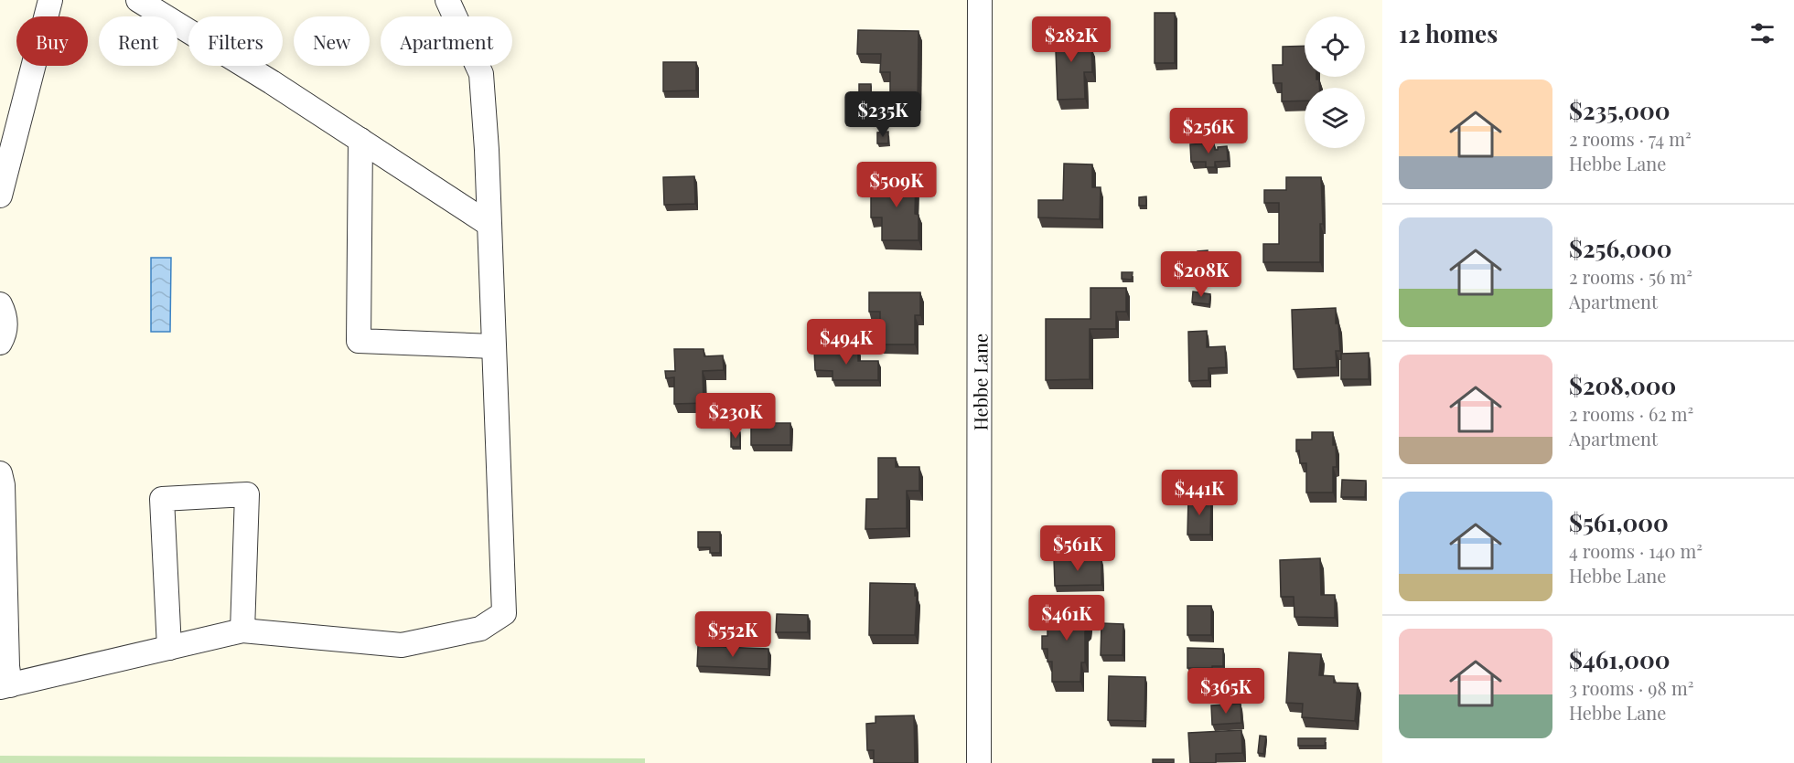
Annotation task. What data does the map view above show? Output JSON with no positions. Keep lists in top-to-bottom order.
{
  "streets": {
    "street": ["Hebbe Lane"]
  },
  "page": {
    "heading": "12 homes",
    "price": [
      "$282K",
      "$235K",
      "$256K",
      "$509K",
      "$208K",
      "$494K",
      "$230K",
      "$441K",
      "$561K",
      "$461K",
      "$552K",
      "$365K"
    ],
    "chip": [
      "Buy",
      "Rent",
      "Filters",
      "New",
      "Apartment"
    ],
    "list": [
      {
        "name": "$235,000",
        "note": "2 rooms · 74 m² · Hebbe Lane"
      },
      {
        "name": "$256,000",
        "note": "2 rooms · 56 m² · Apartment"
      },
      {
        "name": "$208,000",
        "note": "2 rooms · 62 m² · Apartment"
      },
      {
        "name": "$561,000",
        "note": "4 rooms · 140 m² · Hebbe Lane"
      },
      {
        "name": "$461,000",
        "note": "3 rooms · 98 m² · Hebbe Lane"
      }
    ]
  }
}
